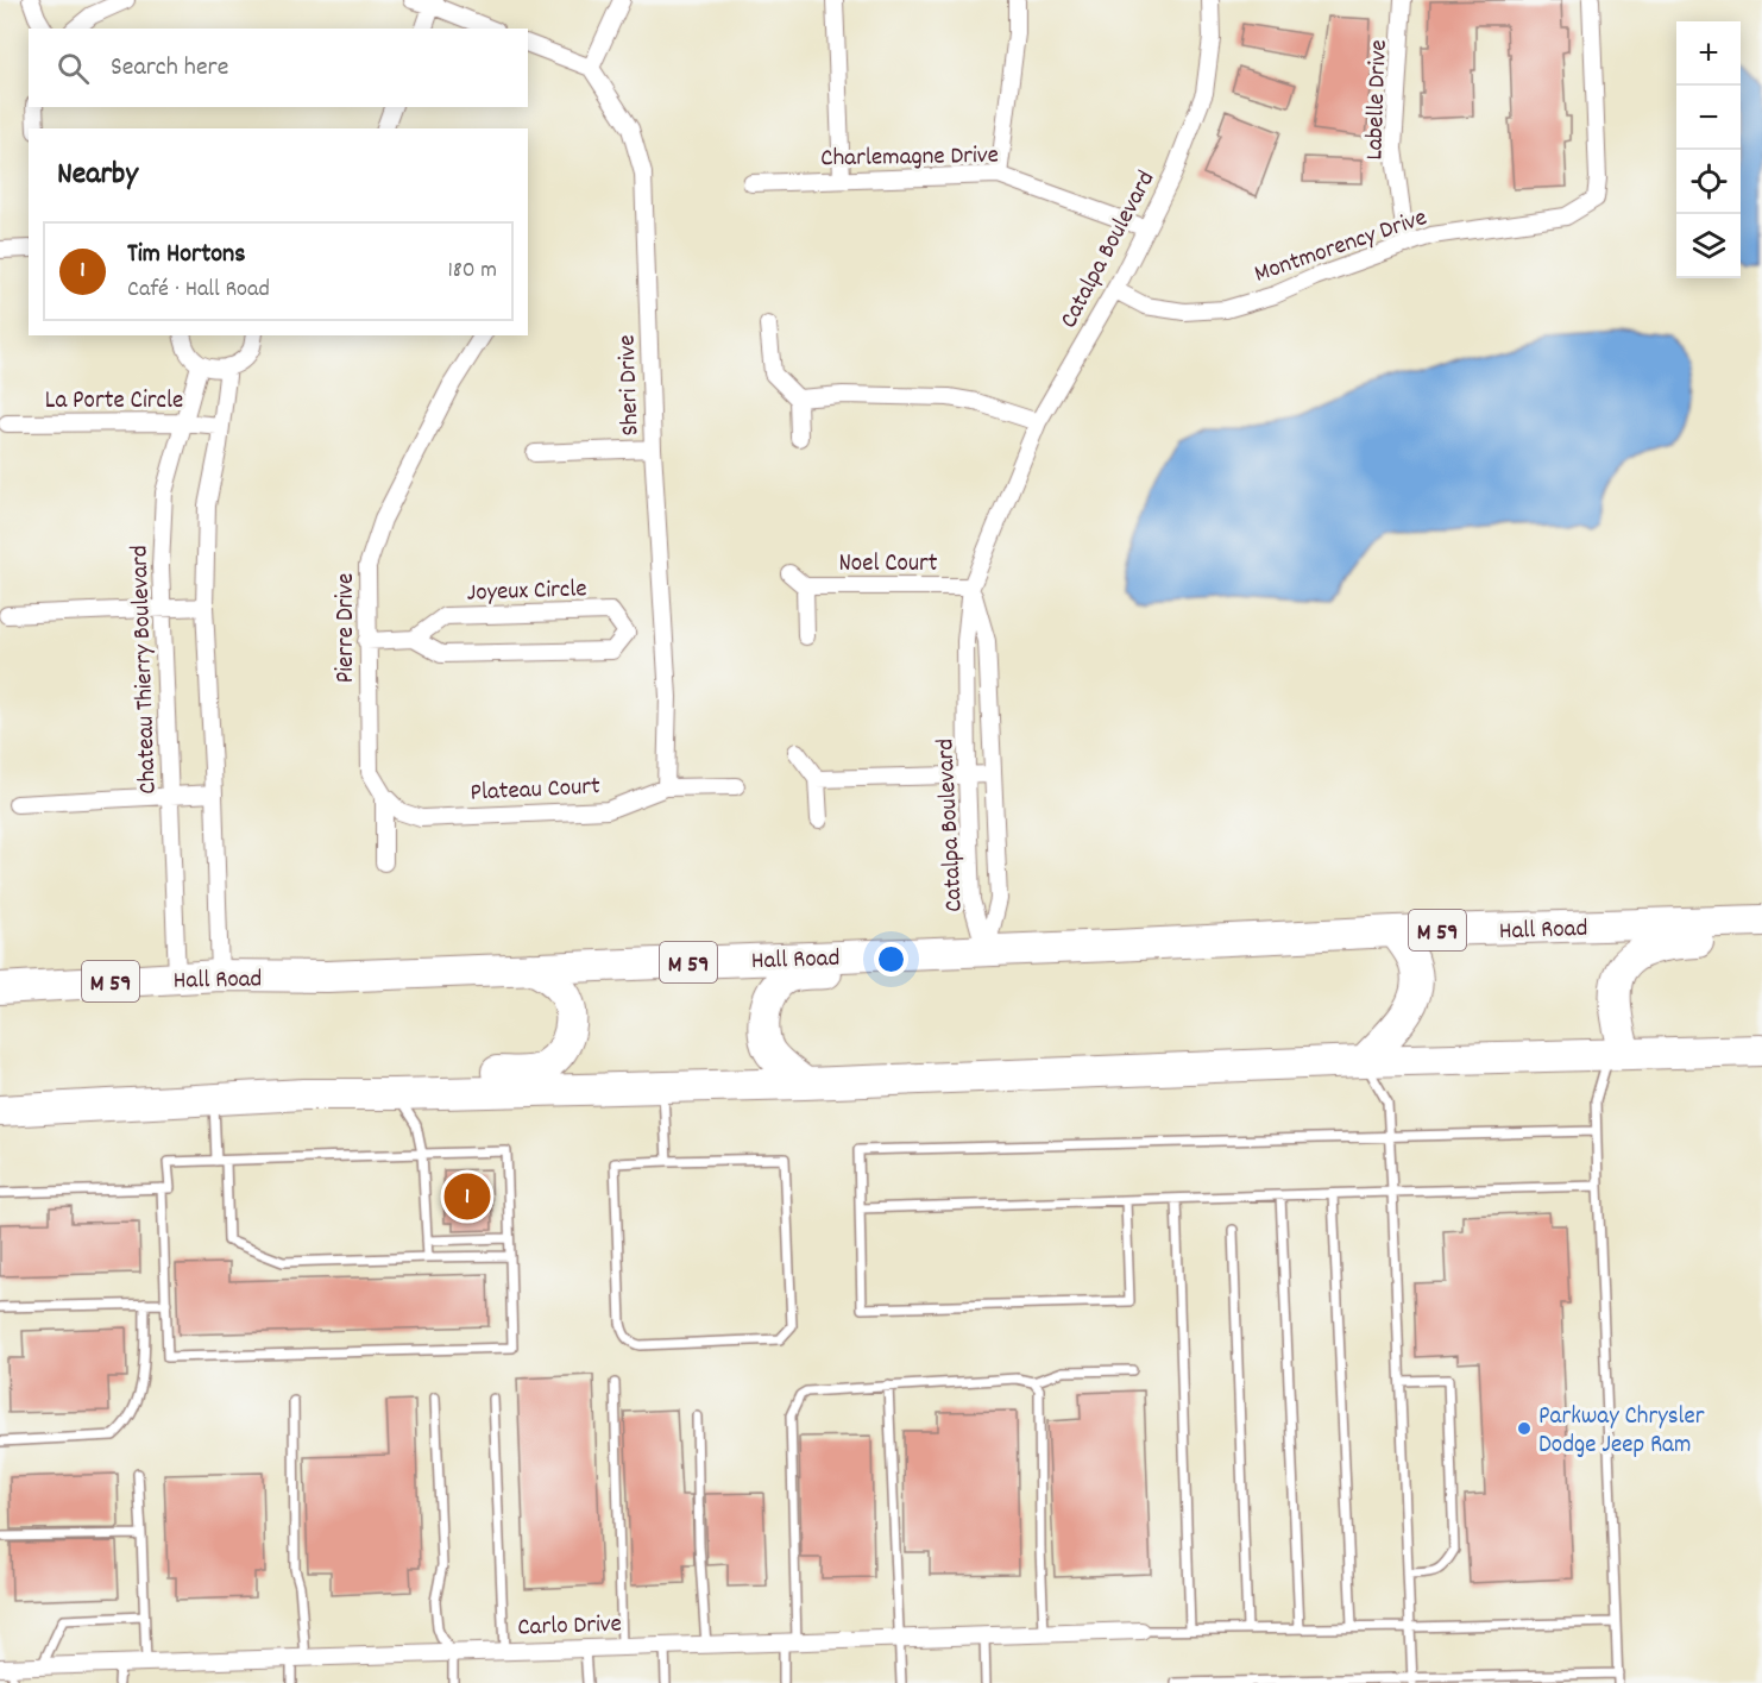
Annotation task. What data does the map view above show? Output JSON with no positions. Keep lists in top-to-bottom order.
{
  "streets": {
    "highway": ["Hall Road", "M 59"],
    "street": [
      "Labelle Drive",
      "Charlemagne Drive",
      "Montmorency Drive",
      "Catalpa Boulevard",
      "Sheri Drive",
      "La Porte Circle",
      "Noel Court",
      "Joyeux Circle",
      "Pierre Drive",
      "Chateau Thierry Boulevard",
      "Plateau Court",
      "Carlo Drive"
    ]
  },
  "crossings": [
    ["Labelle Drive", "Montmorency Drive"],
    ["Charlemagne Drive", "Catalpa Boulevard"],
    ["Montmorency Drive", "Catalpa Boulevard"],
    ["Catalpa Boulevard", "Noel Court"],
    ["Catalpa Boulevard", "Hall Road"],
    ["Sheri Drive", "Plateau Court"],
    ["La Porte Circle", "Chateau Thierry Boulevard"],
    ["Joyeux Circle", "Pierre Drive"],
    ["Pierre Drive", "Plateau Court"],
    ["Chateau Thierry Boulevard", "Hall Road"]
  ],
  "places": ["Parkway Chrysler Dodge Jeep Ram"],
  "page": {
    "map_buttons": ["+", "−"],
    "search": "Search here",
    "heading": "Nearby",
    "list": [
      {
        "mark": "1",
        "name": "Tim Hortons",
        "note": "Café · Hall Road",
        "value": "180 m"
      }
    ],
    "pins": "1"
  }
}
